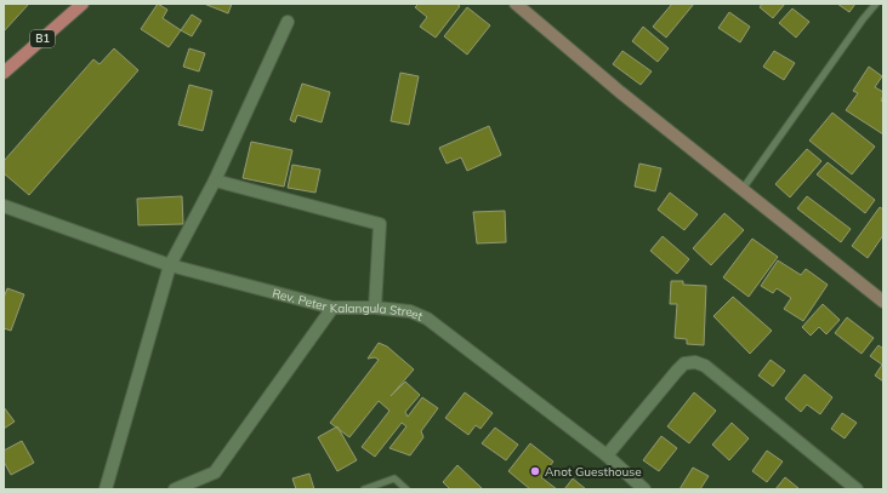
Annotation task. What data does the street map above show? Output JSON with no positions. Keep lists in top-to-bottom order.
{
  "streets": {
    "main road": ["B1"],
    "street": ["Rev. Peter Kalangula Street"]
  },
  "places": ["Anot Guesthouse"]
}
